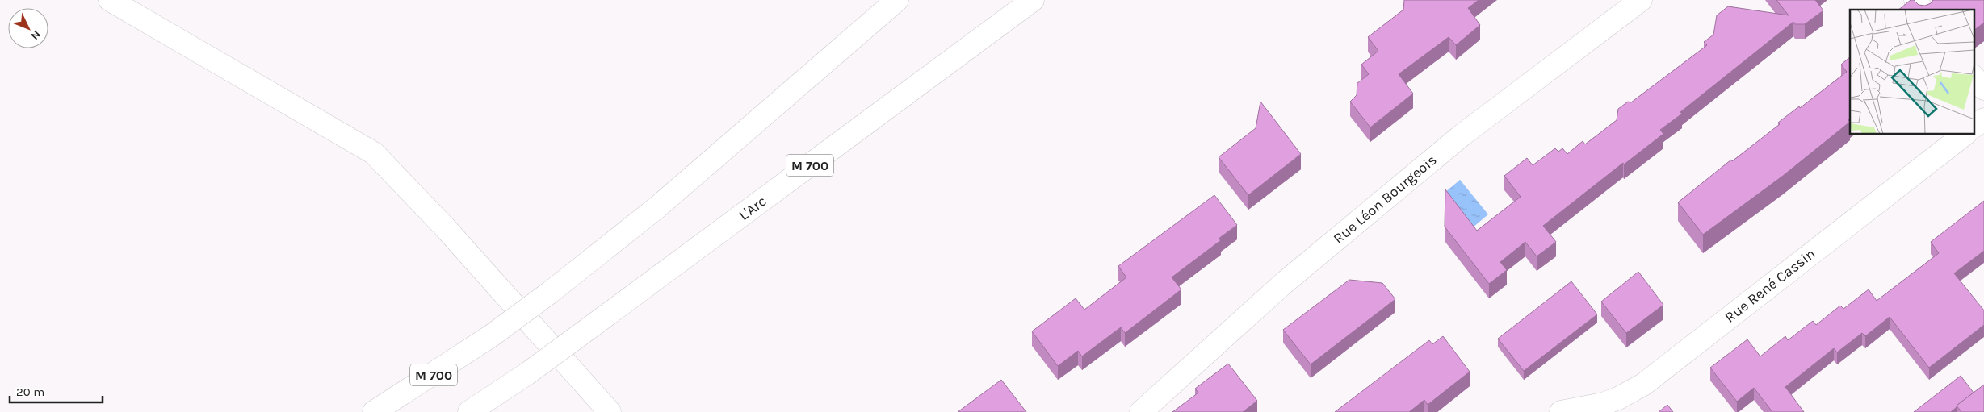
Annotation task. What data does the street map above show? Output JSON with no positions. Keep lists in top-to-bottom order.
{
  "streets": {
    "main road": [
      "M 700",
      "Rue Léon Bourgeois",
      "L'Arc",
      "Rue René Cassin"
    ]
  },
  "scale_bar": "20 m",
  "north": "bottom right"
}
